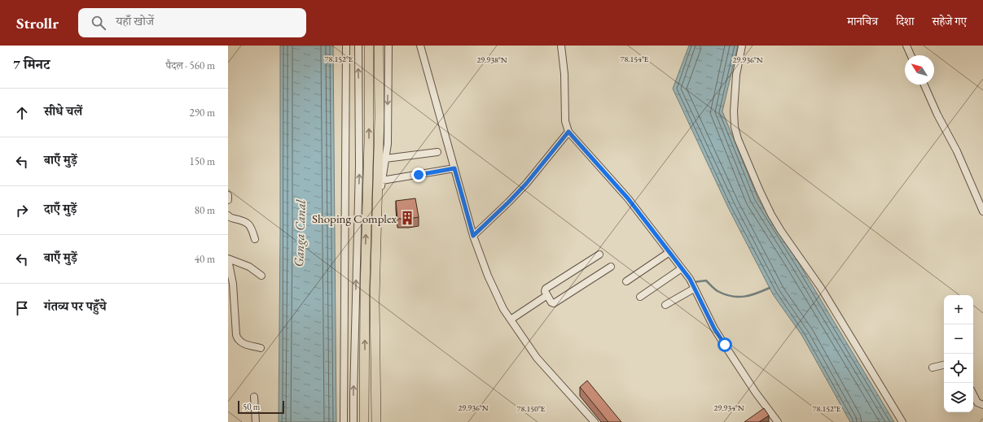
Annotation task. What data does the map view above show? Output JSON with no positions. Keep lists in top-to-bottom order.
{
  "water": ["Ganga Canal"],
  "places": {
    "building": ["Shoping Complex"]
  },
  "scale_bar": "50 m",
  "north": "top left",
  "page": {
    "header": "Strollr",
    "search": "यहाँ खोजें",
    "nav": ["मानचित्र", "दिशा", "सहेजे गए"],
    "heading": ["7 मिनट", "पैदल · 560 m"],
    "list": [
      ["सीधे चलें", "290 m"],
      ["बाएँ मुड़ें", "150 m"],
      ["दाएँ मुड़ें", "80 m"],
      ["बाएँ मुड़ें", "40 m"],
      "गंतव्य पर पहुँचे"
    ],
    "map_buttons": ["+", "−"],
    "scale": "50 m"
  },
  "coordinates": [
    "78.152°E",
    "78.154°E",
    "29.938°N",
    "29.936°N",
    "29.934°N",
    "78.150°E"
  ]
}
